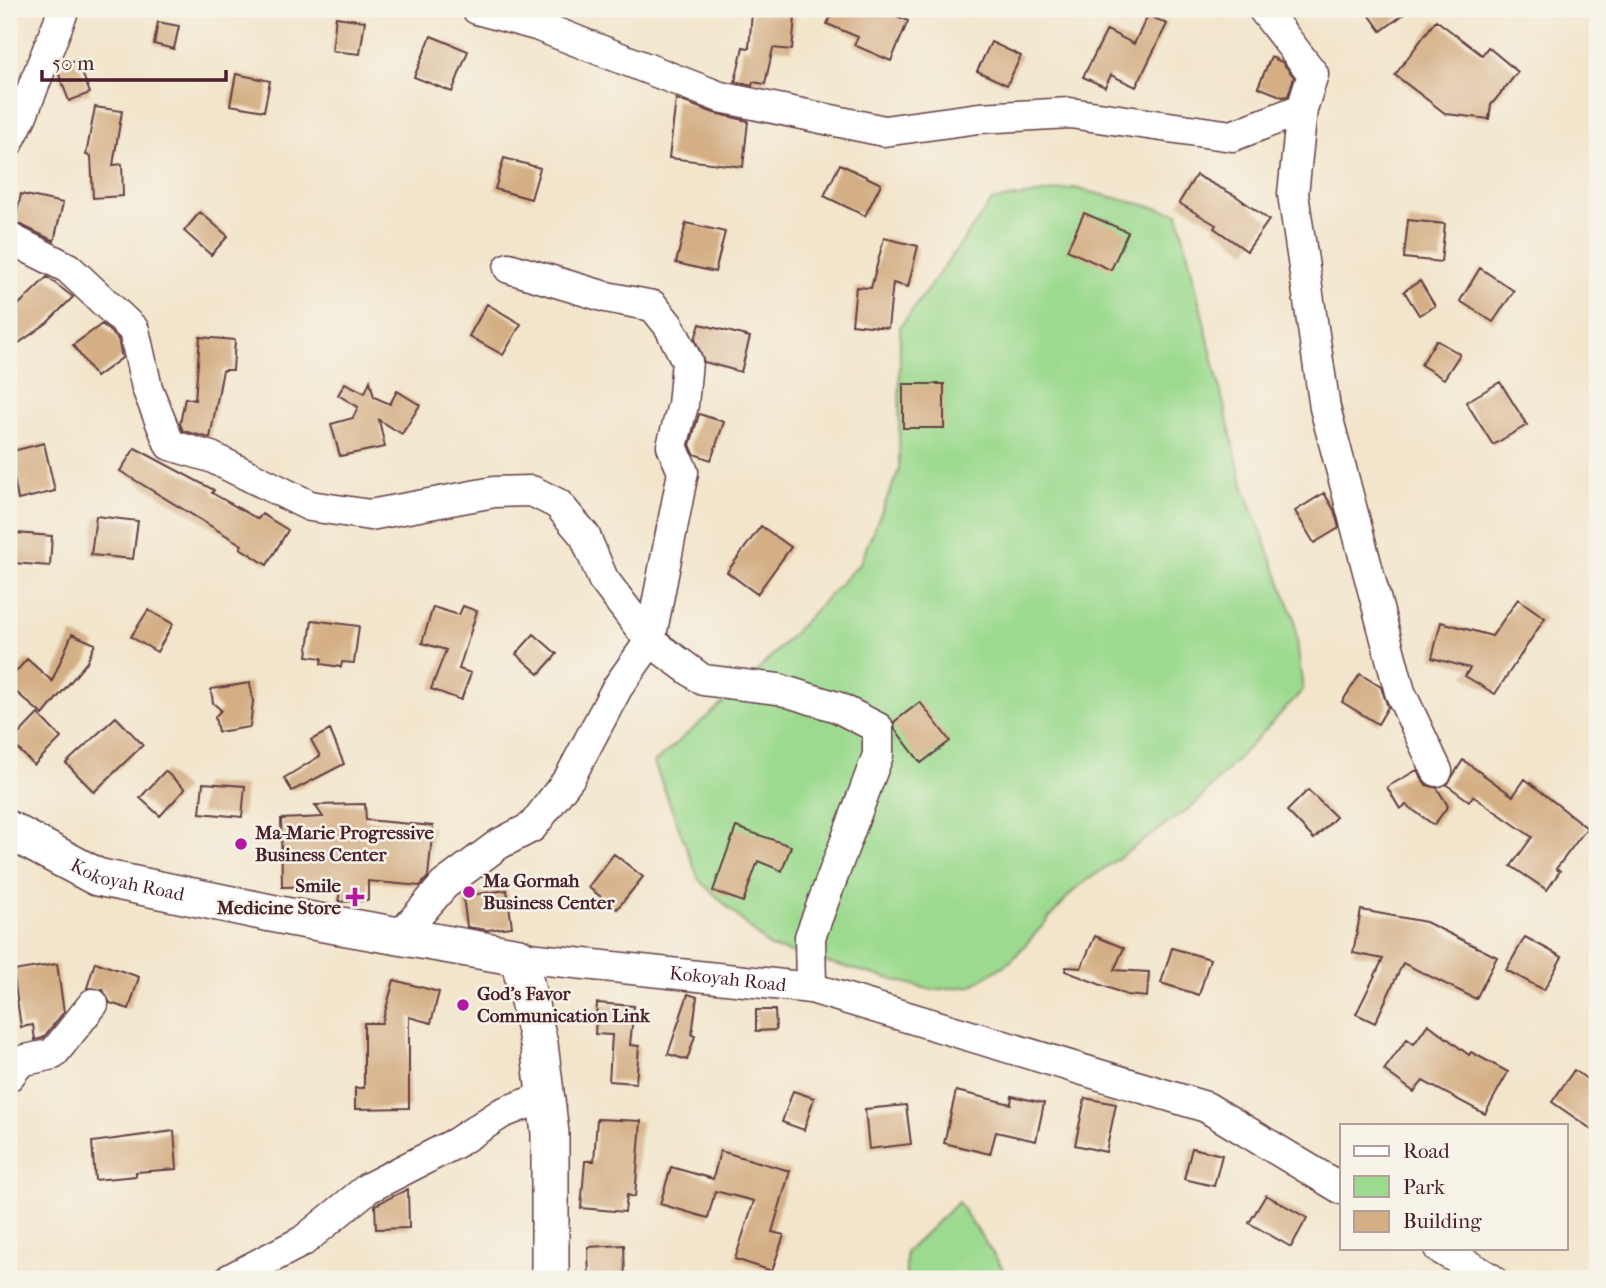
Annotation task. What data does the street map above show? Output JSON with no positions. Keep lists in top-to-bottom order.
{
  "streets": {
    "main road": ["Kokoyah Road"]
  },
  "places": {
    "other": ["Ma-Marie Progressive Business Center", "Ma Gormah Business Center", "God's Favor Communication Link"],
    "health": ["Smile Medicine Store"]
  },
  "legend": ["Road", "Park", "Building"],
  "scale_bar": "50 m"
}
